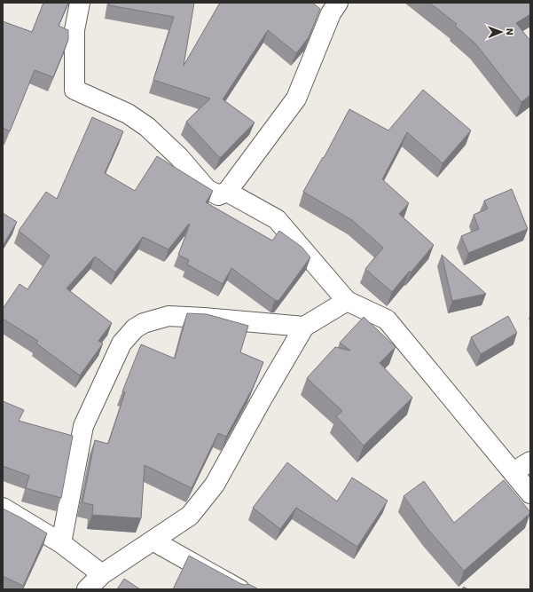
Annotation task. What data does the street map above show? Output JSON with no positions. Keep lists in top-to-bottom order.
{
  "north": "right"
}
